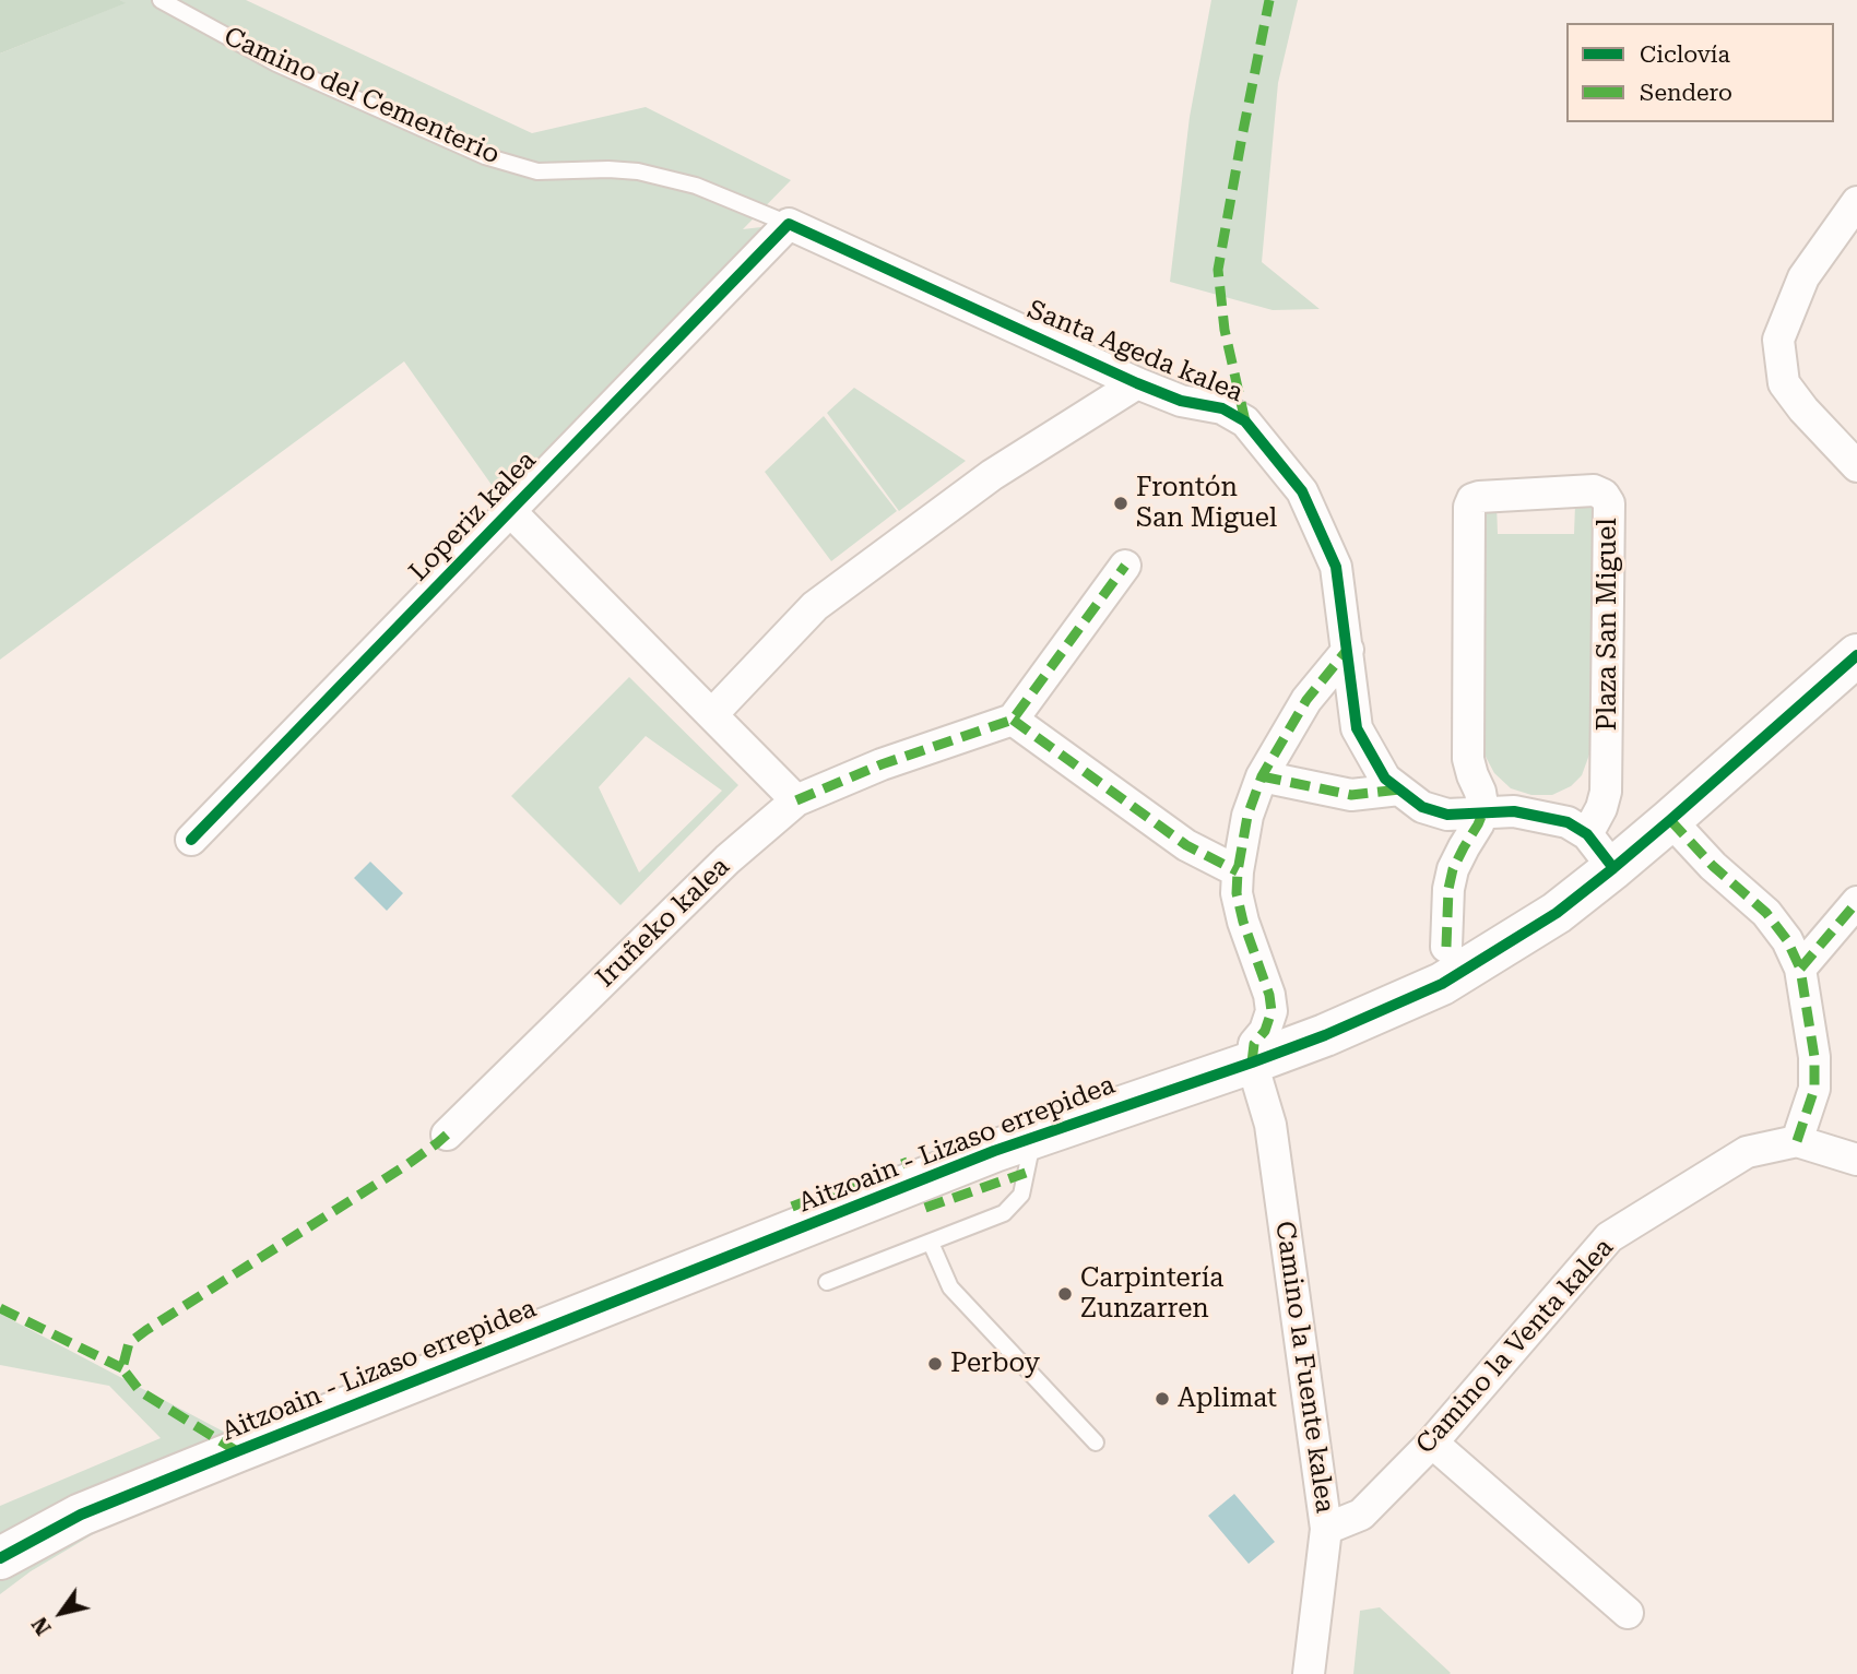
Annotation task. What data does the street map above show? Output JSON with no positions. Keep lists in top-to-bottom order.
{
  "streets": {
    "street": [
      "Santa Ageda kalea",
      "Loperiz kalea",
      "Plaza San Miguel",
      "Iruñeko kalea",
      "Aitzoain - Lizaso errepidea",
      "Camino la Venta kalea",
      "Camino la Fuente kalea"
    ],
    "lane": ["Camino del Cementerio"]
  },
  "crossings": [
    ["Camino del Cementerio", "Santa Ageda kalea"],
    ["Camino del Cementerio", "Loperiz kalea"],
    ["Santa Ageda kalea", "Loperiz kalea"],
    ["Santa Ageda kalea", "Plaza San Miguel"],
    ["Santa Ageda kalea", "Aitzoain - Lizaso errepidea"],
    ["Aitzoain - Lizaso errepidea", "Camino la Fuente kalea"],
    ["Camino la Venta kalea", "Camino la Fuente kalea"]
  ],
  "places": [
    "Frontón San Miguel",
    "Carpintería Zunzarren",
    "Perboy",
    "Aplimat"
  ],
  "legend": ["Ciclovía", "Sendero"],
  "north": "bottom left"
}
